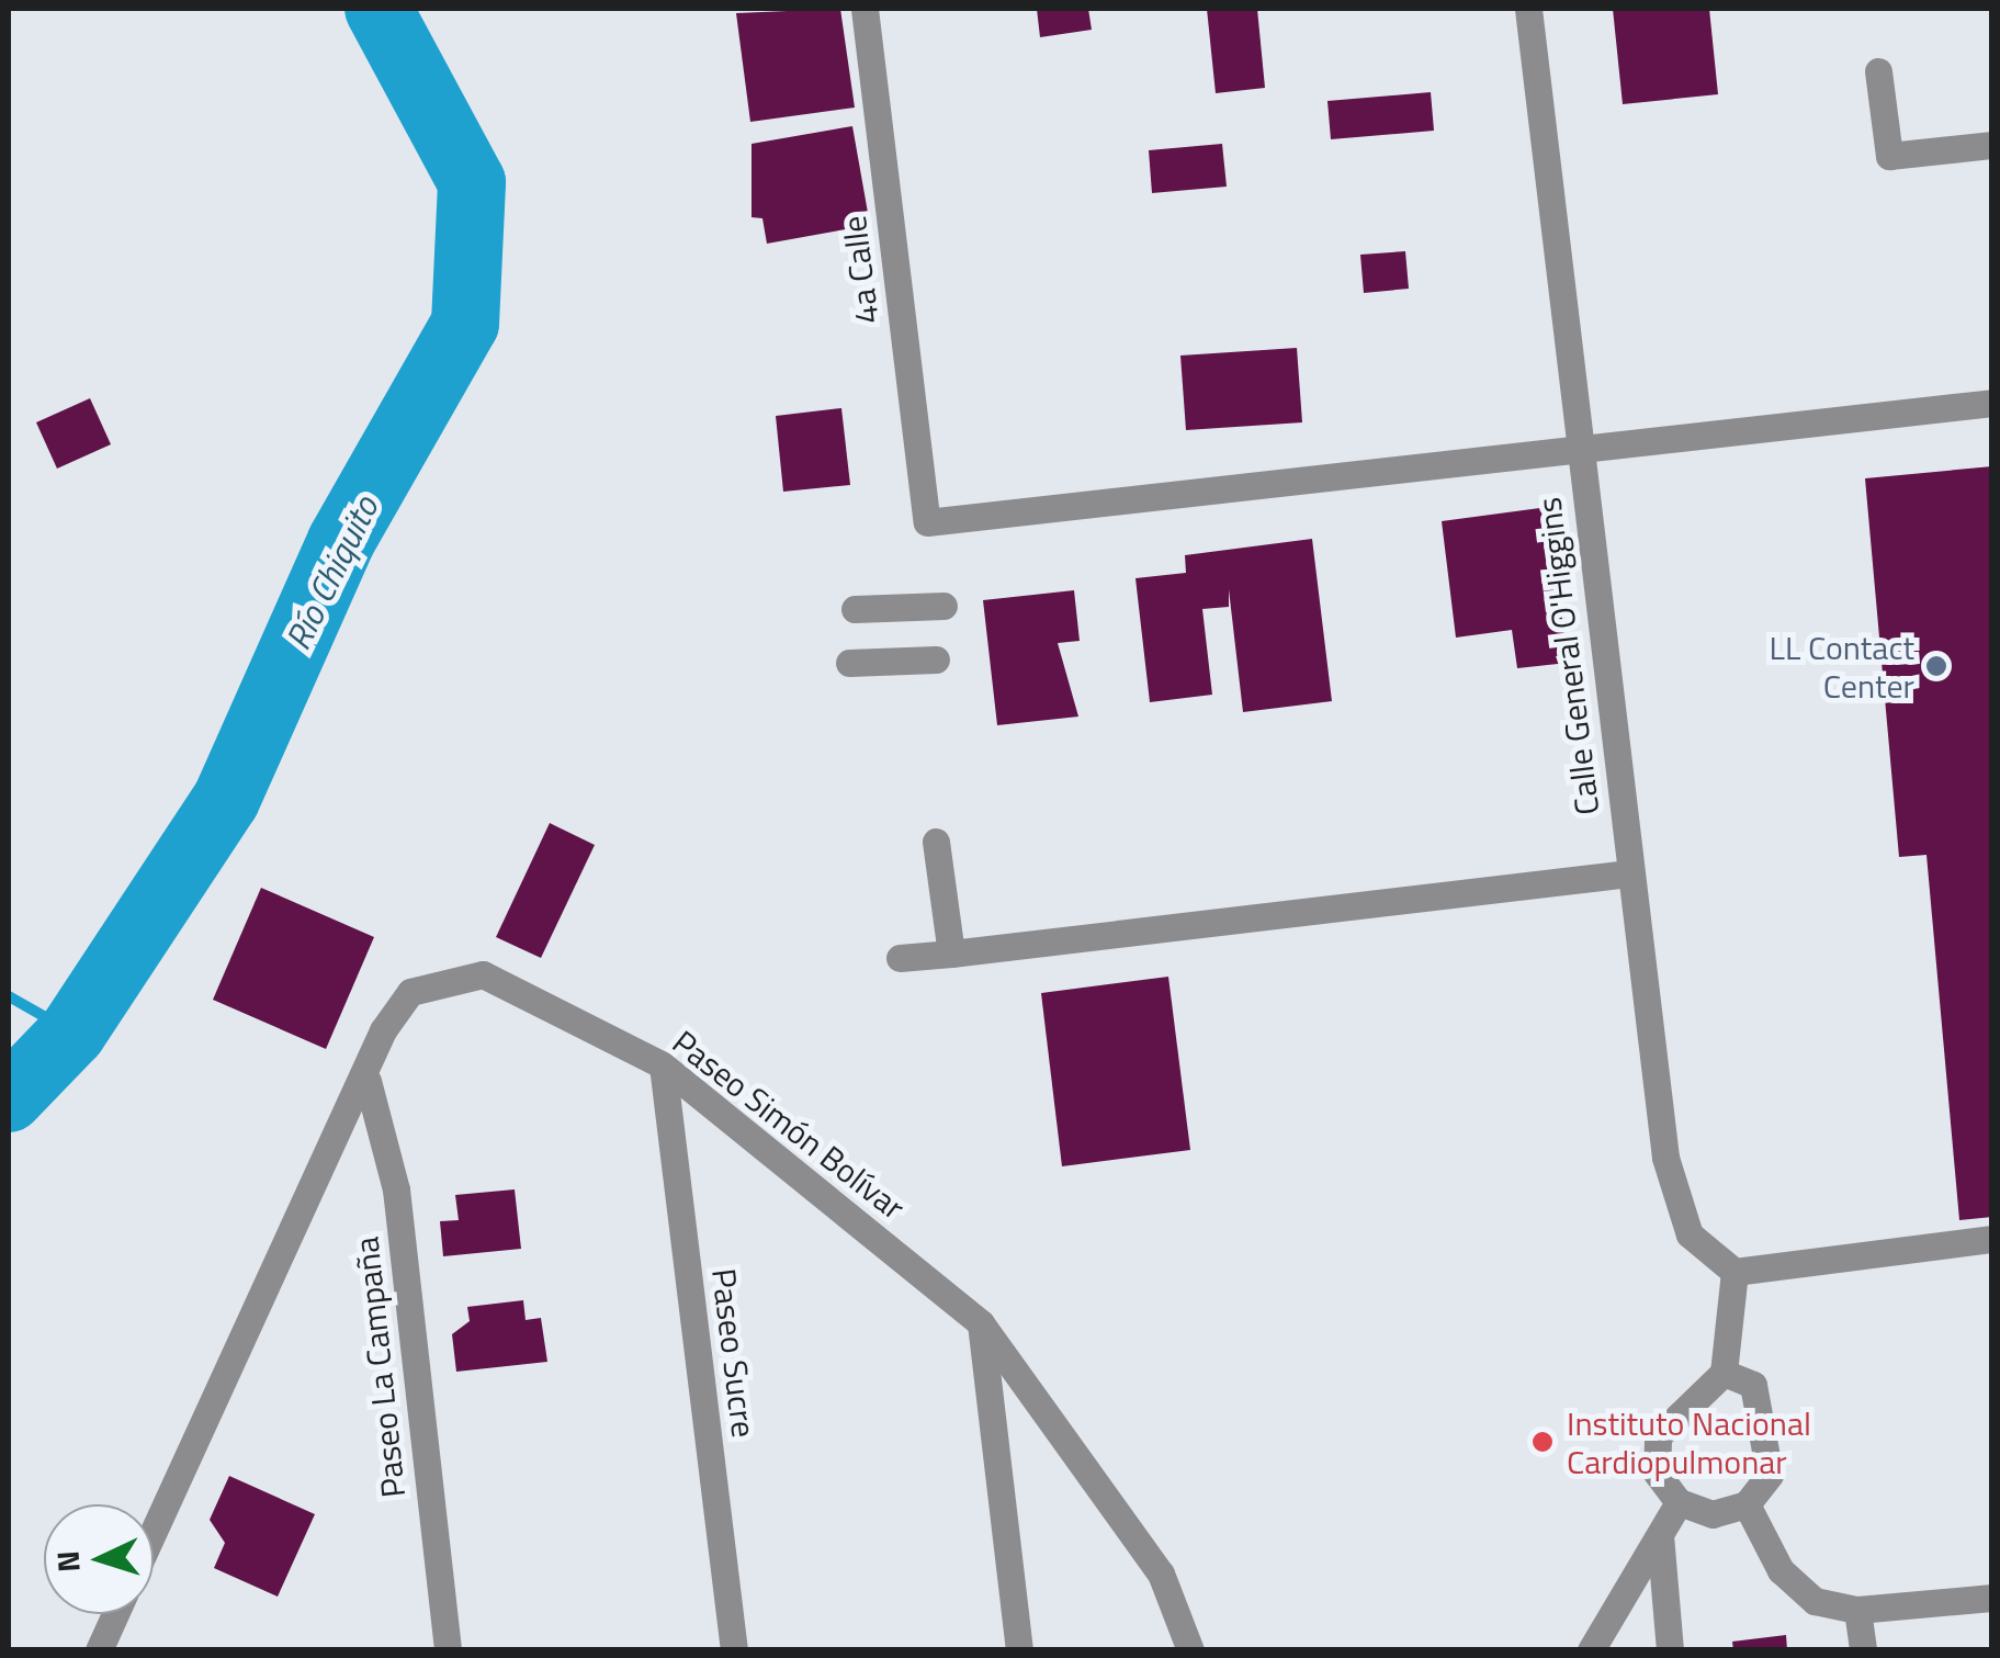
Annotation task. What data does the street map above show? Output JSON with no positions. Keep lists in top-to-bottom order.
{
  "streets": {
    "street": [
      "4a Calle",
      "Calle General O'Higgins",
      "Paseo Simón Bolívar",
      "Paseo Sucre",
      "Paseo La Campaña"
    ]
  },
  "crossings": [
    ["4a Calle", "Calle General O'Higgins"],
    ["Paseo Simón Bolívar", "Paseo Sucre"],
    ["Paseo Simón Bolívar", "Paseo La Campaña"]
  ],
  "water": ["Río Chiquito"],
  "places": ["LL Contact Center", "Instituto Nacional Cardiopulmonar"],
  "north": "left"
}
